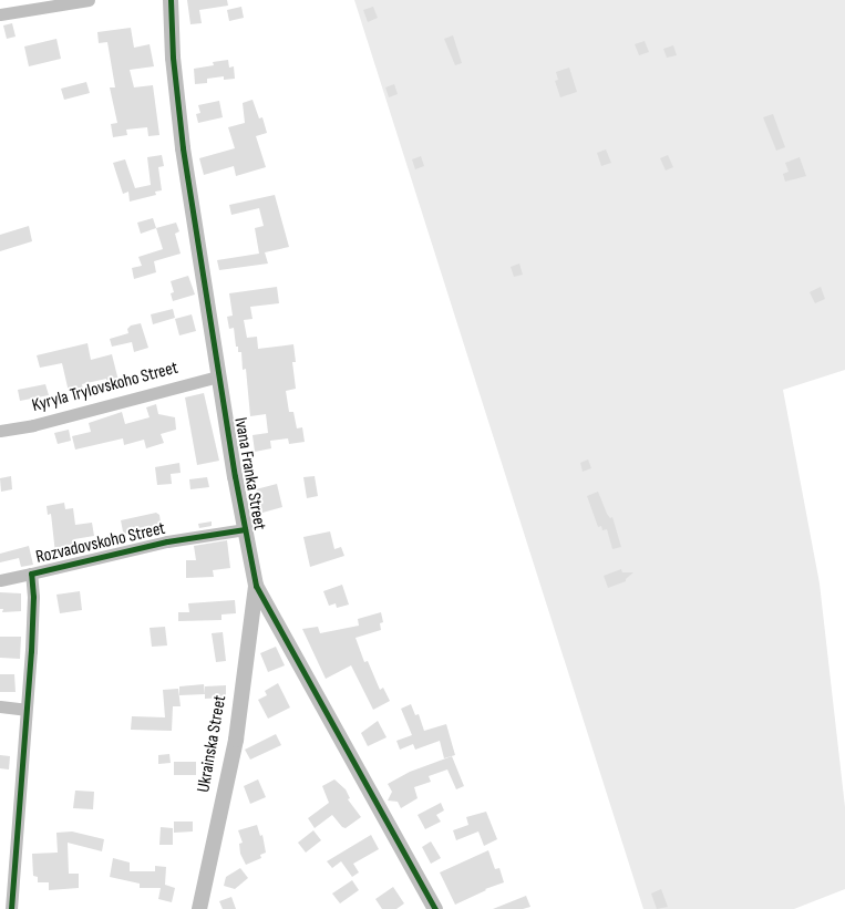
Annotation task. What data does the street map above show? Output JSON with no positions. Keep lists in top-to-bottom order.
{
  "streets": {
    "street": [
      "Kyryla Trylovskoho Street",
      "Ivana Franka Street",
      "Rozvadovskoho Street",
      "Ukrainska Street"
    ]
  },
  "crossings": [
    ["Kyryla Trylovskoho Street", "Ivana Franka Street"],
    ["Ivana Franka Street", "Rozvadovskoho Street"],
    ["Ivana Franka Street", "Ukrainska Street"]
  ]
}
